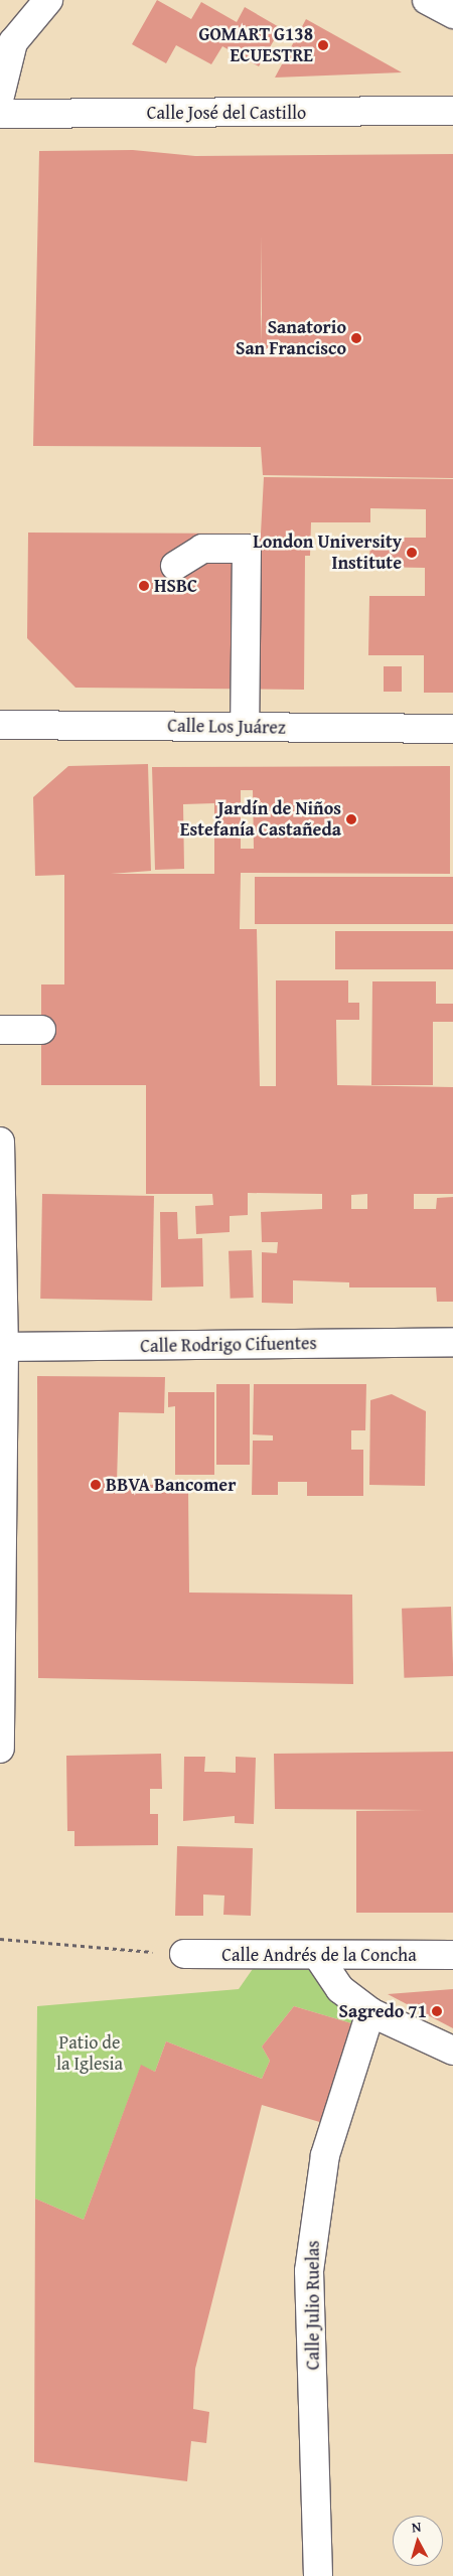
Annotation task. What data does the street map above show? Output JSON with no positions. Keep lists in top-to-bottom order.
{
  "streets": {
    "street": [
      "Calle José del Castillo",
      "Calle Los Juárez",
      "Calle Rodrigo Cifuentes",
      "Calle Andrés de la Concha",
      "Calle Julio Ruelas"
    ]
  },
  "parks": ["Patio de la Iglesia"],
  "places": [
    "GOMART G138 ECUESTRE",
    "Sanatorio San Francisco",
    "London University Institute",
    "HSBC",
    "Jardín de Niños Estefanía Castañeda",
    "BBVA Bancomer",
    "Sagredo 71"
  ],
  "north": "top"
}
